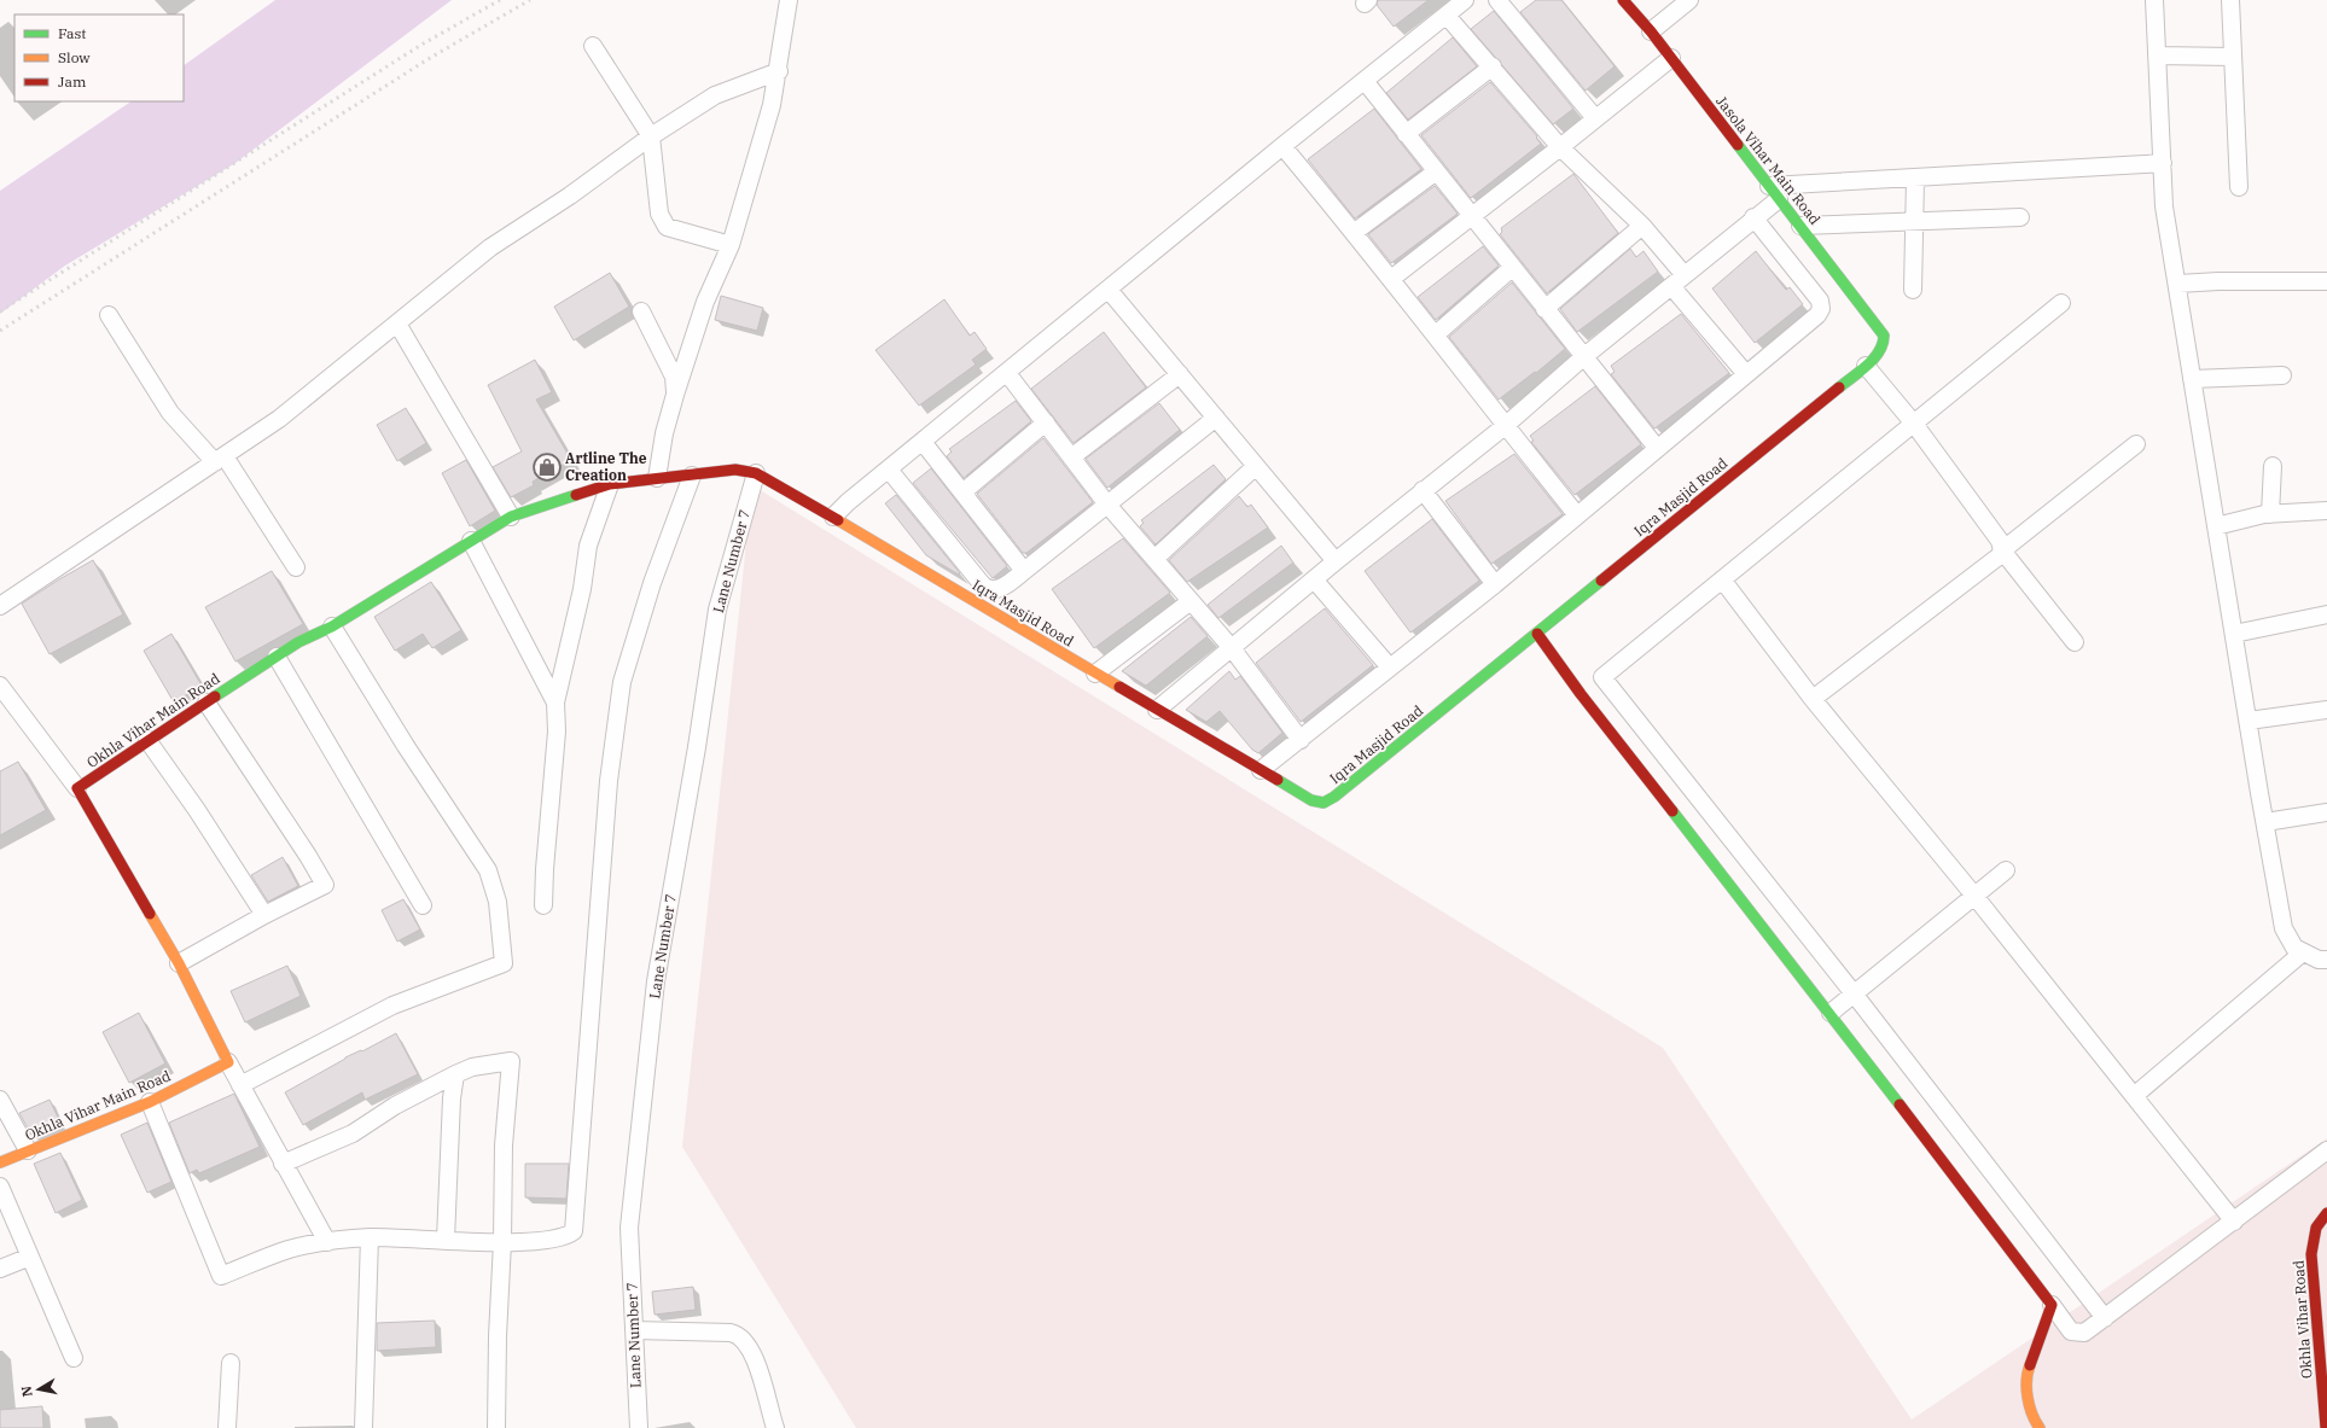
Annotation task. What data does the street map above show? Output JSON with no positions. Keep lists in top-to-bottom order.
{
  "streets": {
    "street": [
      "Jasola Vihar Main Road",
      "Iqra Masjid Road",
      "Lane Number 7",
      "Okhla Vihar Main Road",
      "Okhla Vihar Road"
    ]
  },
  "crossings": [
    ["Jasola Vihar Main Road", "Iqra Masjid Road"],
    ["Iqra Masjid Road", "Lane Number 7"],
    ["Iqra Masjid Road", "Okhla Vihar Main Road"],
    ["Lane Number 7", "Okhla Vihar Main Road"]
  ],
  "places": {
    "shop": ["Artline The Creation"]
  },
  "legend": ["Fast", "Slow", "Jam"],
  "north": "left"
}
